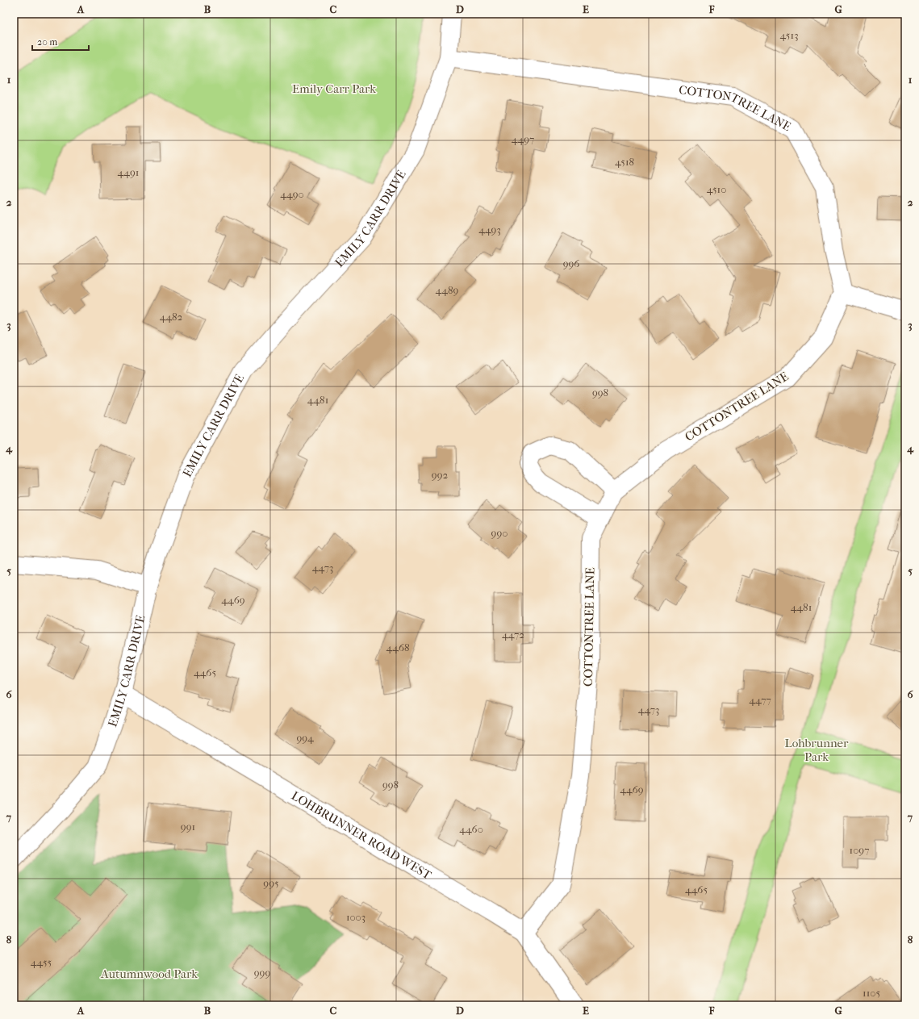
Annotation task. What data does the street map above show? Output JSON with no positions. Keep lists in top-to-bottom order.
{
  "streets": {
    "street": ["COTTONTREE LANE", "EMILY CARR DRIVE", "LOHBRUNNER ROAD WEST"]
  },
  "crossings": [
    ["COTTONTREE LANE", "EMILY CARR DRIVE"],
    ["COTTONTREE LANE", "LOHBRUNNER ROAD WEST"],
    ["EMILY CARR DRIVE", "LOHBRUNNER ROAD WEST"]
  ],
  "parks": ["Emily Carr Park", "Lohbrunner Park", "Autumnwood Park"],
  "house_numbers": [
    "4513",
    "4497",
    "4518",
    "4491",
    "4510",
    "4490",
    "4493",
    "996",
    "4489",
    "4482",
    "998",
    "4481",
    "992",
    "990",
    "4473",
    "4469",
    "4481",
    "4472",
    "4468",
    "4465",
    "4477",
    "4473",
    "994",
    "998",
    "4469",
    "991",
    "4460",
    "1097",
    "995",
    "4465",
    "1003",
    "4455",
    "999",
    "1105"
  ],
  "scale_bar": "20 m",
  "grid": {
    "columns": [
      "A",
      "B",
      "C",
      "D",
      "E",
      "F",
      "G"
    ],
    "rows": [
      "1",
      "2",
      "3",
      "4",
      "5",
      "6",
      "7",
      "8"
    ]
  }
}
